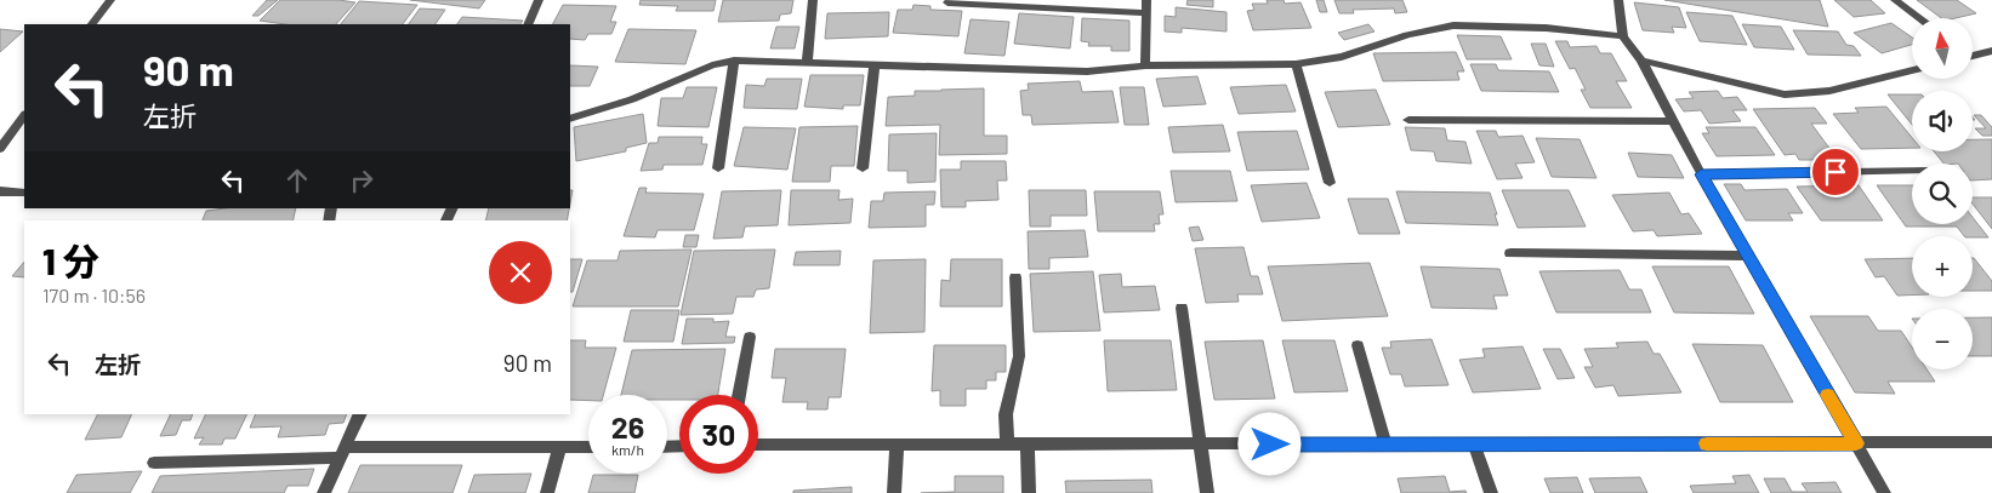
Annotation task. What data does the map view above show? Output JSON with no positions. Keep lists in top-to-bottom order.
{
  "north": "top",
  "page": {
    "map_buttons": ["+", "−"],
    "turn": ["90 m", "左折"],
    "heading": ["1 分", "170 m · 10:56"],
    "list": [
      {
        "name": "左折",
        "value": "90 m"
      }
    ],
    "speed": "26 km/h",
    "limit": "30"
  }
}
